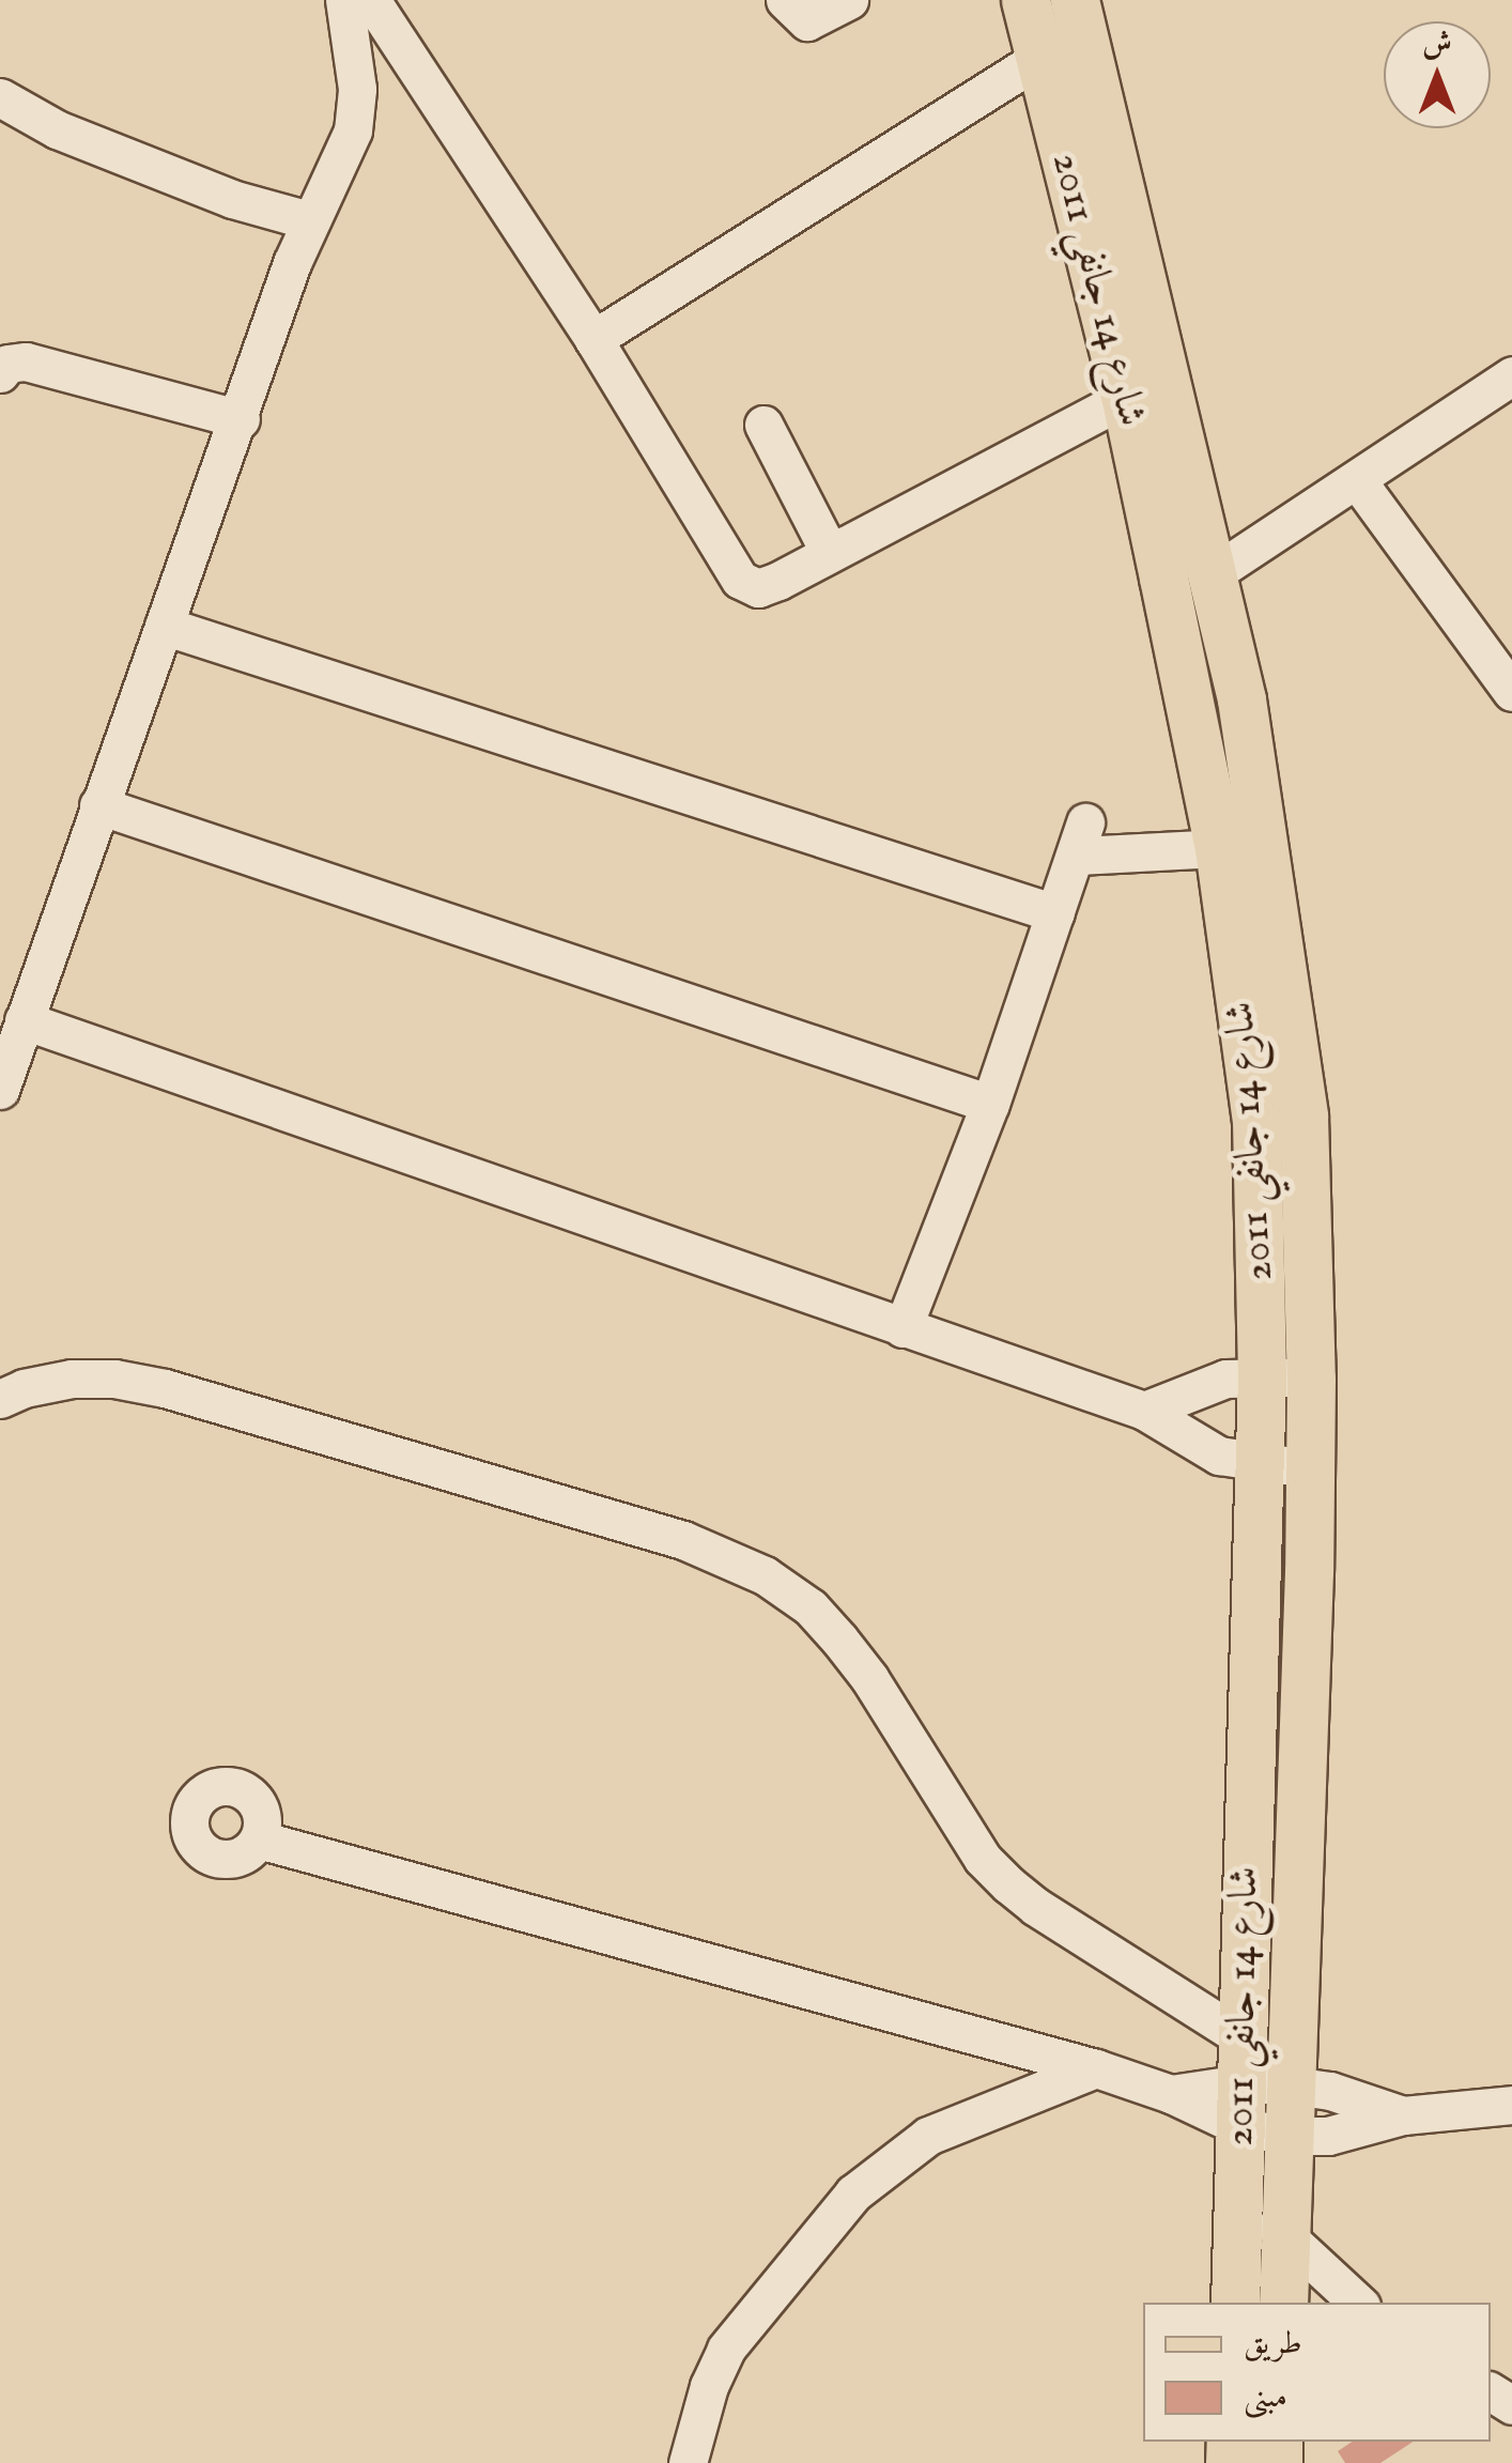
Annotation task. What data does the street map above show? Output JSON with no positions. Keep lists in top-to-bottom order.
{
  "streets": {
    "main road": ["شارع 14 جانفي 2011"]
  },
  "legend": ["طريق", "مبنى"],
  "north": "top"
}
